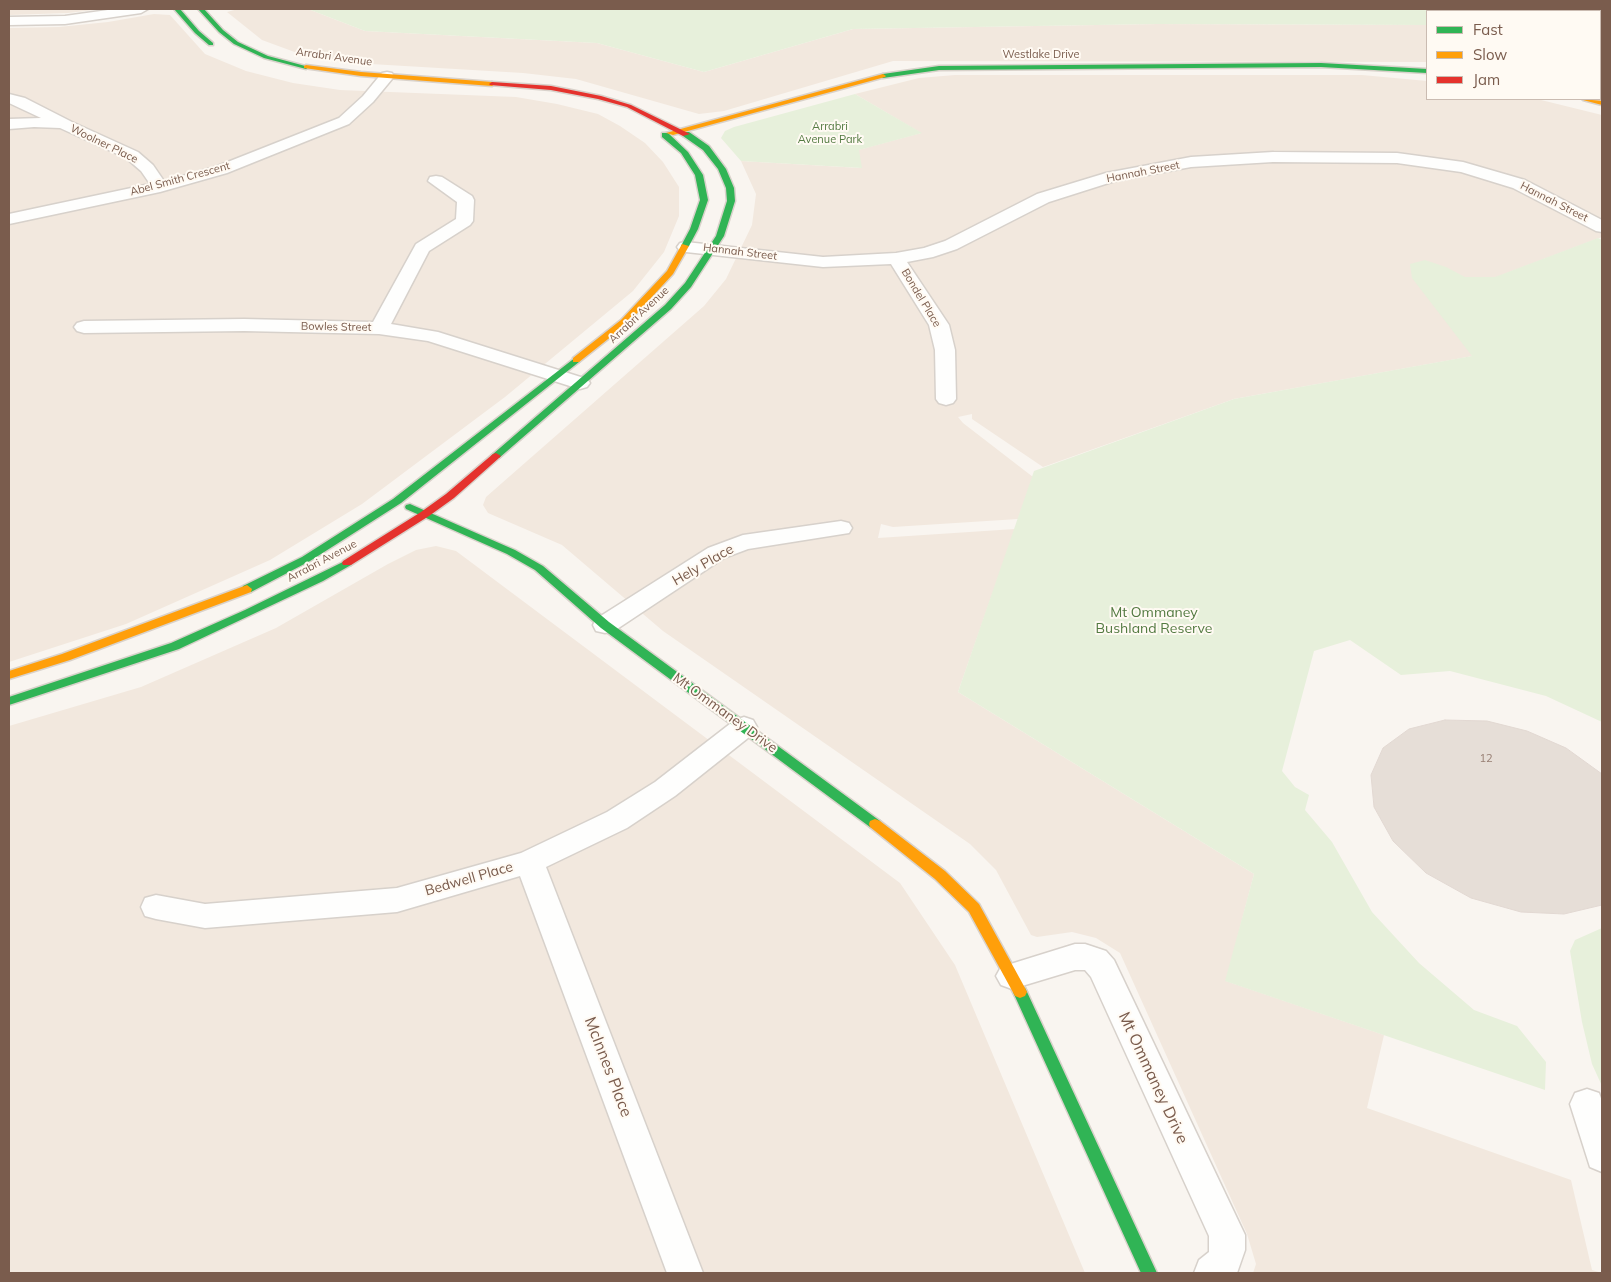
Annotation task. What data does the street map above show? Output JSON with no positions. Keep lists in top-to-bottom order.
{
  "streets": {
    "street": [
      "Westlake Drive",
      "Arrabri Avenue",
      "Woolner Place",
      "Hannah Street",
      "Abel Smith Crescent",
      "Bondel Place",
      "Bowles Street",
      "Hely Place",
      "Mt Ommaney Drive",
      "Bedwell Place",
      "McInnes Place"
    ]
  },
  "crossings": [
    ["Westlake Drive", "Arrabri Avenue"],
    ["Arrabri Avenue", "Hannah Street"],
    ["Arrabri Avenue", "Abel Smith Crescent"],
    ["Arrabri Avenue", "Bowles Street"],
    ["Arrabri Avenue", "Mt Ommaney Drive"],
    ["Woolner Place", "Abel Smith Crescent"],
    ["Hannah Street", "Bondel Place"],
    ["Hely Place", "Mt Ommaney Drive"],
    ["Mt Ommaney Drive", "Bedwell Place"],
    ["Bedwell Place", "McInnes Place"]
  ],
  "parks": ["Arrabri Avenue Park", "Mt Ommaney Bushland Reserve"],
  "house_numbers": ["12"],
  "legend": ["Fast", "Slow", "Jam"]
}
